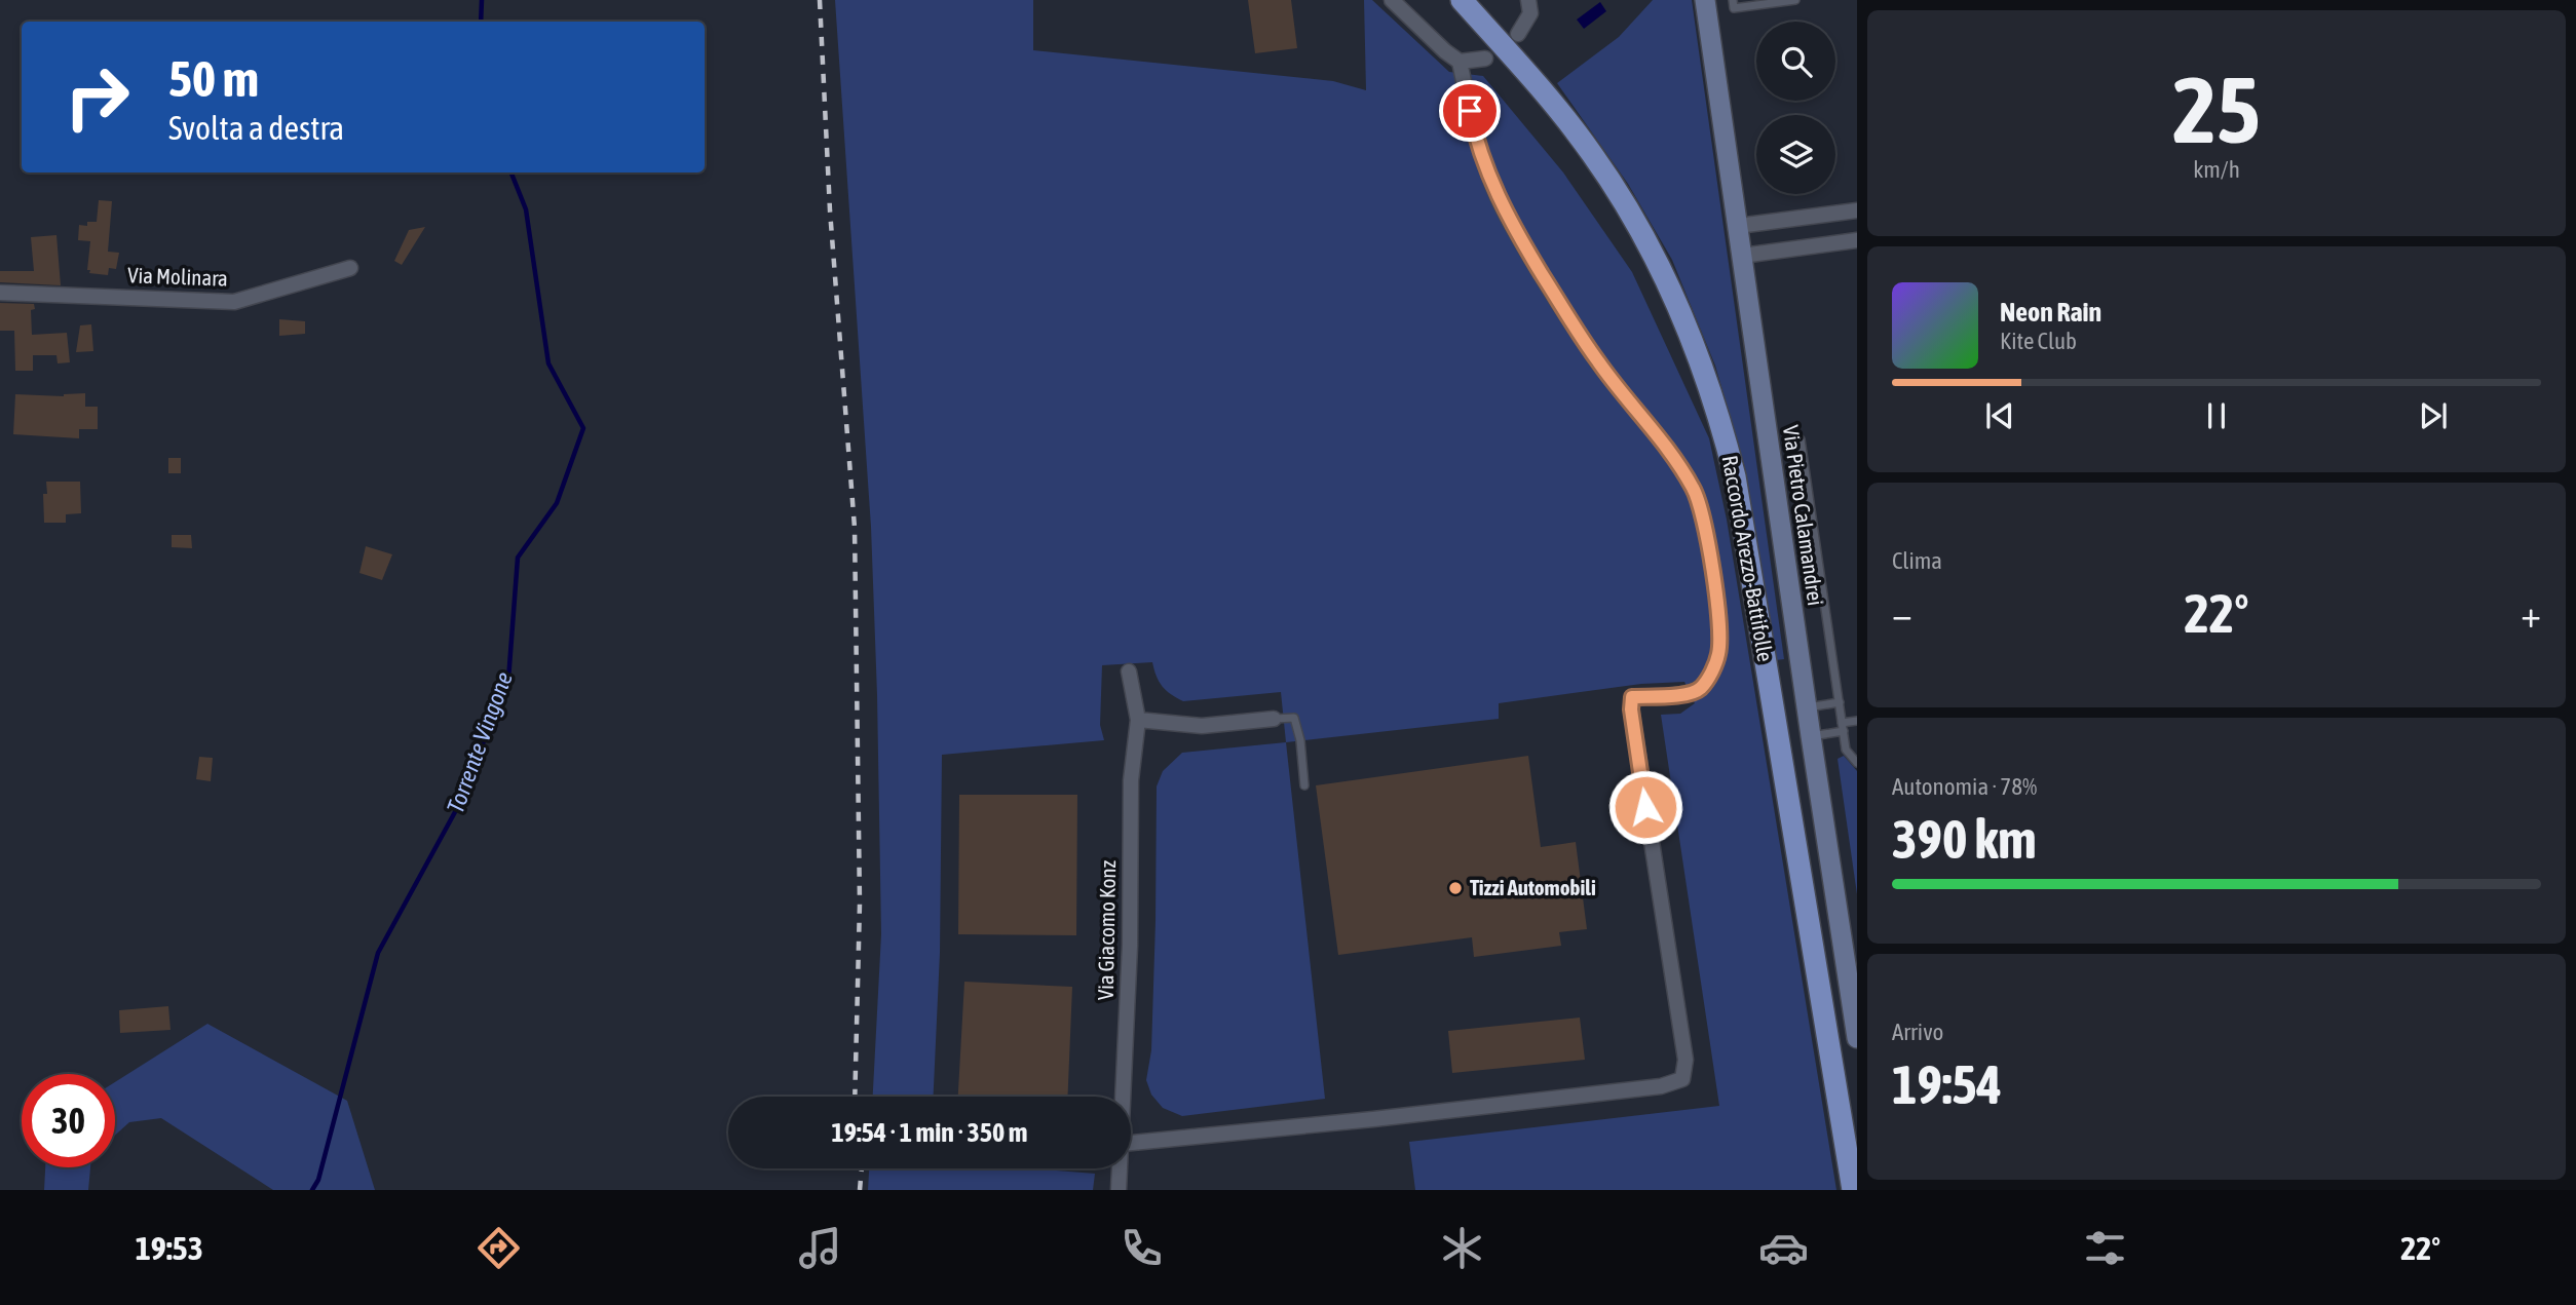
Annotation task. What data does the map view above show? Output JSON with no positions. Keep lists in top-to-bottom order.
{
  "streets": {
    "main road": ["Via Pietro Calamandrei", "Raccordo Arezzo-Battifolle"],
    "street": ["Via Molinara", "Via Giacomo Konz"]
  },
  "water": ["Torrente Vingone"],
  "places": ["Tizzi Automobili"],
  "page": {
    "tile": [
      ["25", "km/h"],
      "Clima",
      ["Autonomia · 78%", "390 km"],
      ["Arrivo", "19:54"]
    ],
    "turn": ["50 m", "Svolta a destra"],
    "song": ["Neon Rain", "Kite Club"],
    "heat": ["−", "22°", "+"],
    "limit": "30",
    "trip": "19:54 · 1 min · 350 m",
    "tabs": ["19:53", "22°"]
  }
}
